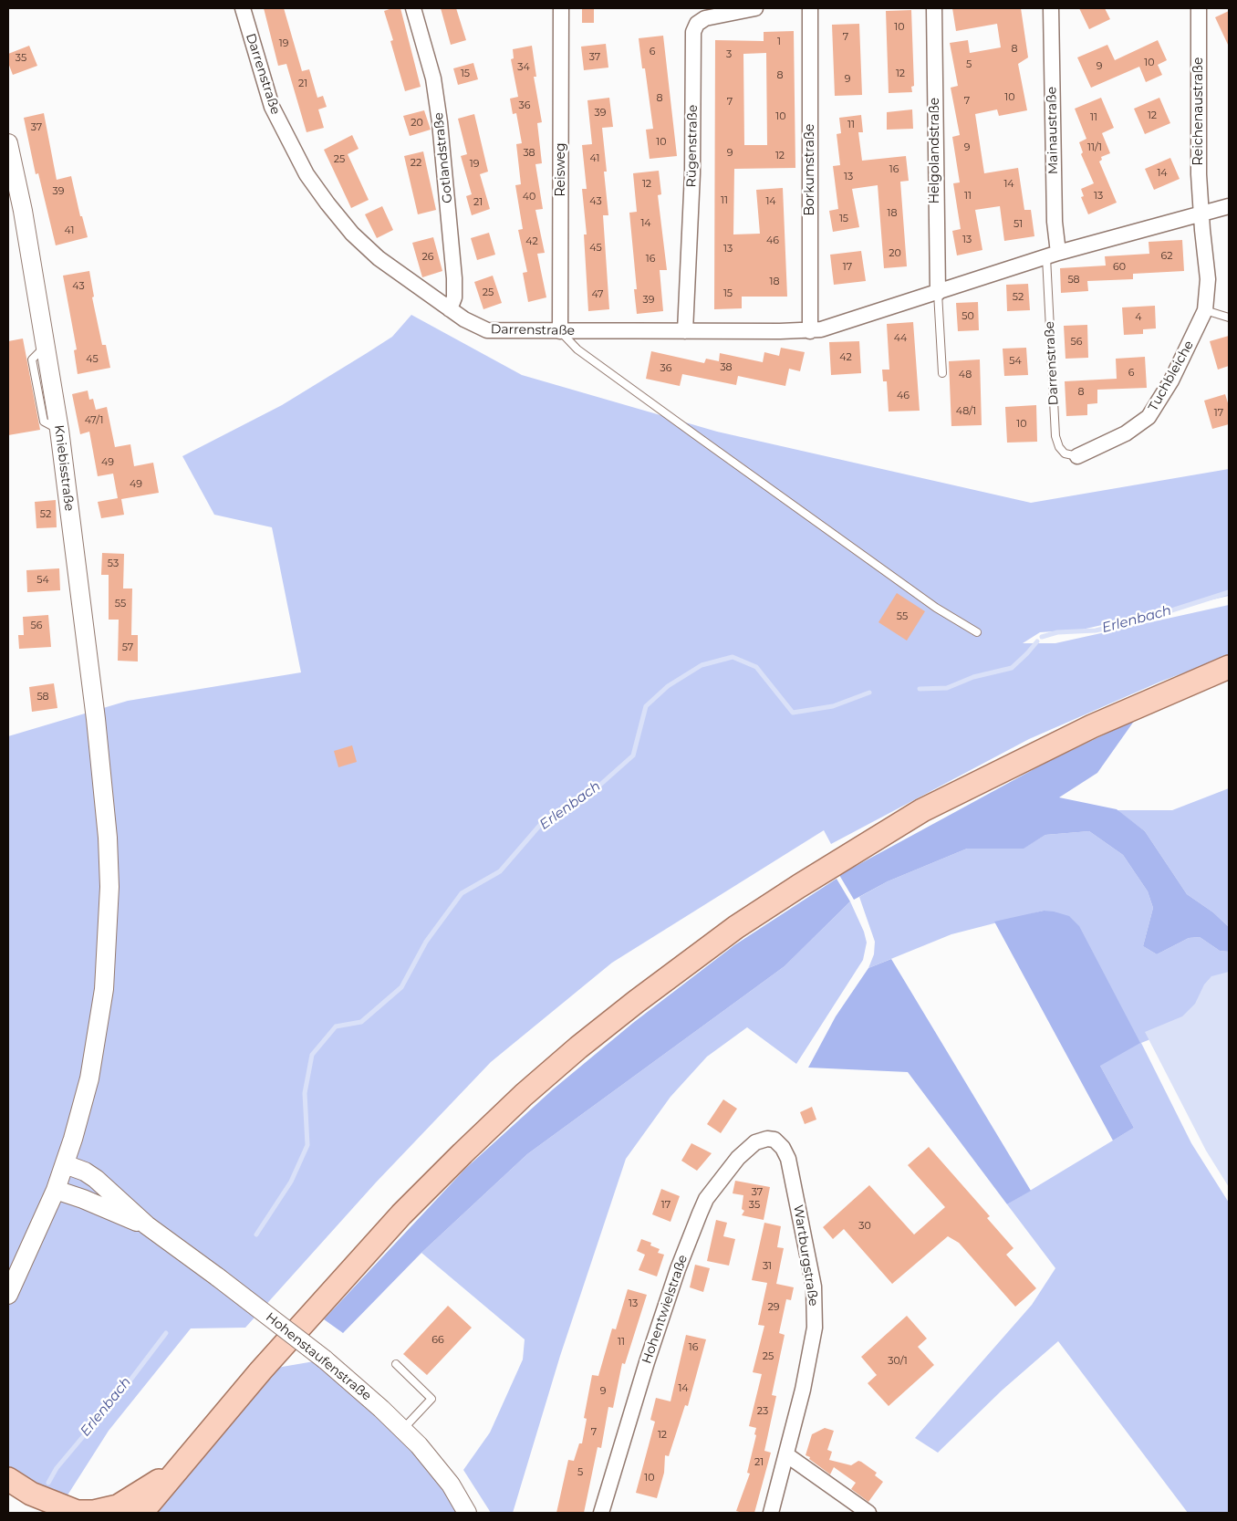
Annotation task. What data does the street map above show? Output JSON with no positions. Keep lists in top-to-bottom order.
{
  "streets": {
    "street": [
      "Darrenstraße",
      "Reichenaustraße",
      "Mainaustraße",
      "Rügenstraße",
      "Helgolandstraße",
      "Gotlandstraße",
      "Reisweg",
      "Borkumstraße",
      "Tuchbleiche",
      "Kniebisstraße",
      "Wartburgstraße",
      "Hohentwielstraße",
      "Hohenstaufenstraße"
    ]
  },
  "crossings": [
    ["Darrenstraße", "Reichenaustraße"],
    ["Darrenstraße", "Mainaustraße"],
    ["Darrenstraße", "Rügenstraße"],
    ["Darrenstraße", "Helgolandstraße"],
    ["Darrenstraße", "Gotlandstraße"],
    ["Darrenstraße", "Reisweg"],
    ["Darrenstraße", "Borkumstraße"],
    ["Darrenstraße", "Tuchbleiche"],
    ["Reichenaustraße", "Tuchbleiche"],
    ["Kniebisstraße", "Hohenstaufenstraße"],
    ["Wartburgstraße", "Hohentwielstraße"]
  ],
  "water": ["Erlenbach"],
  "house_numbers": [
    "10",
    "7",
    "1",
    "19",
    "8",
    "6",
    "3",
    "37",
    "35",
    "10",
    "5",
    "9",
    "34",
    "15",
    "12",
    "8",
    "9",
    "21",
    "10",
    "8",
    "7",
    "7",
    "36",
    "39",
    "12",
    "10",
    "11",
    "20",
    "11",
    "37",
    "10",
    "9",
    "11/1",
    "38",
    "9",
    "12",
    "41",
    "25",
    "22",
    "19",
    "16",
    "14",
    "13",
    "12",
    "14",
    "39",
    "11",
    "13",
    "40",
    "11",
    "43",
    "14",
    "21",
    "18",
    "15",
    "14",
    "51",
    "41",
    "13",
    "46",
    "42",
    "45",
    "13",
    "20",
    "62",
    "26",
    "16",
    "17",
    "60",
    "58",
    "18",
    "43",
    "25",
    "15",
    "47",
    "52",
    "39",
    "50",
    "4",
    "44",
    "56",
    "42",
    "45",
    "54",
    "38",
    "36",
    "6",
    "48",
    "8",
    "46",
    "48/1",
    "17",
    "47/1",
    "10",
    "49",
    "49",
    "52",
    "53",
    "54",
    "55",
    "55",
    "56",
    "57",
    "58",
    "37",
    "17",
    "35",
    "30",
    "31",
    "13",
    "29",
    "66",
    "11",
    "16",
    "25",
    "30/1",
    "14",
    "9",
    "23",
    "7",
    "12",
    "21",
    "5",
    "10"
  ]
}
